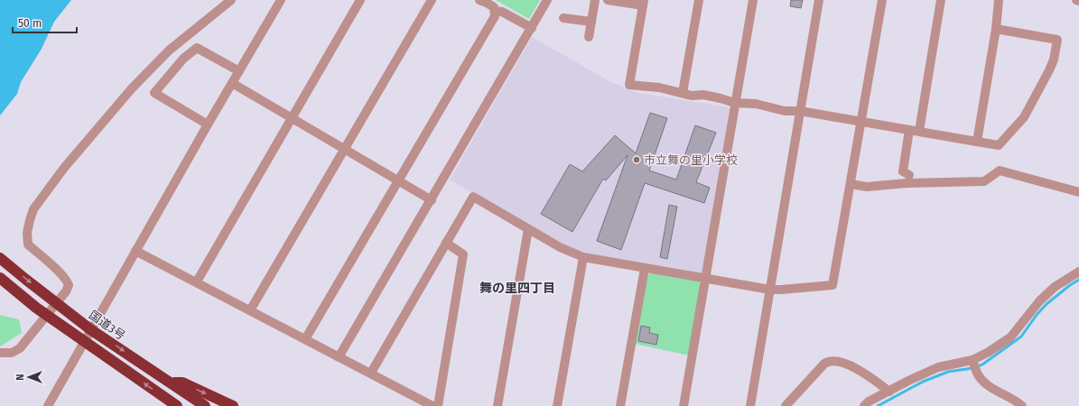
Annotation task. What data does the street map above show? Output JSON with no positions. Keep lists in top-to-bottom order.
{
  "streets": {
    "highway": ["国道3号"]
  },
  "districts": ["舞の里四丁目"],
  "places": ["市立舞の里小学校"],
  "scale_bar": "50 m",
  "north": "left"
}
